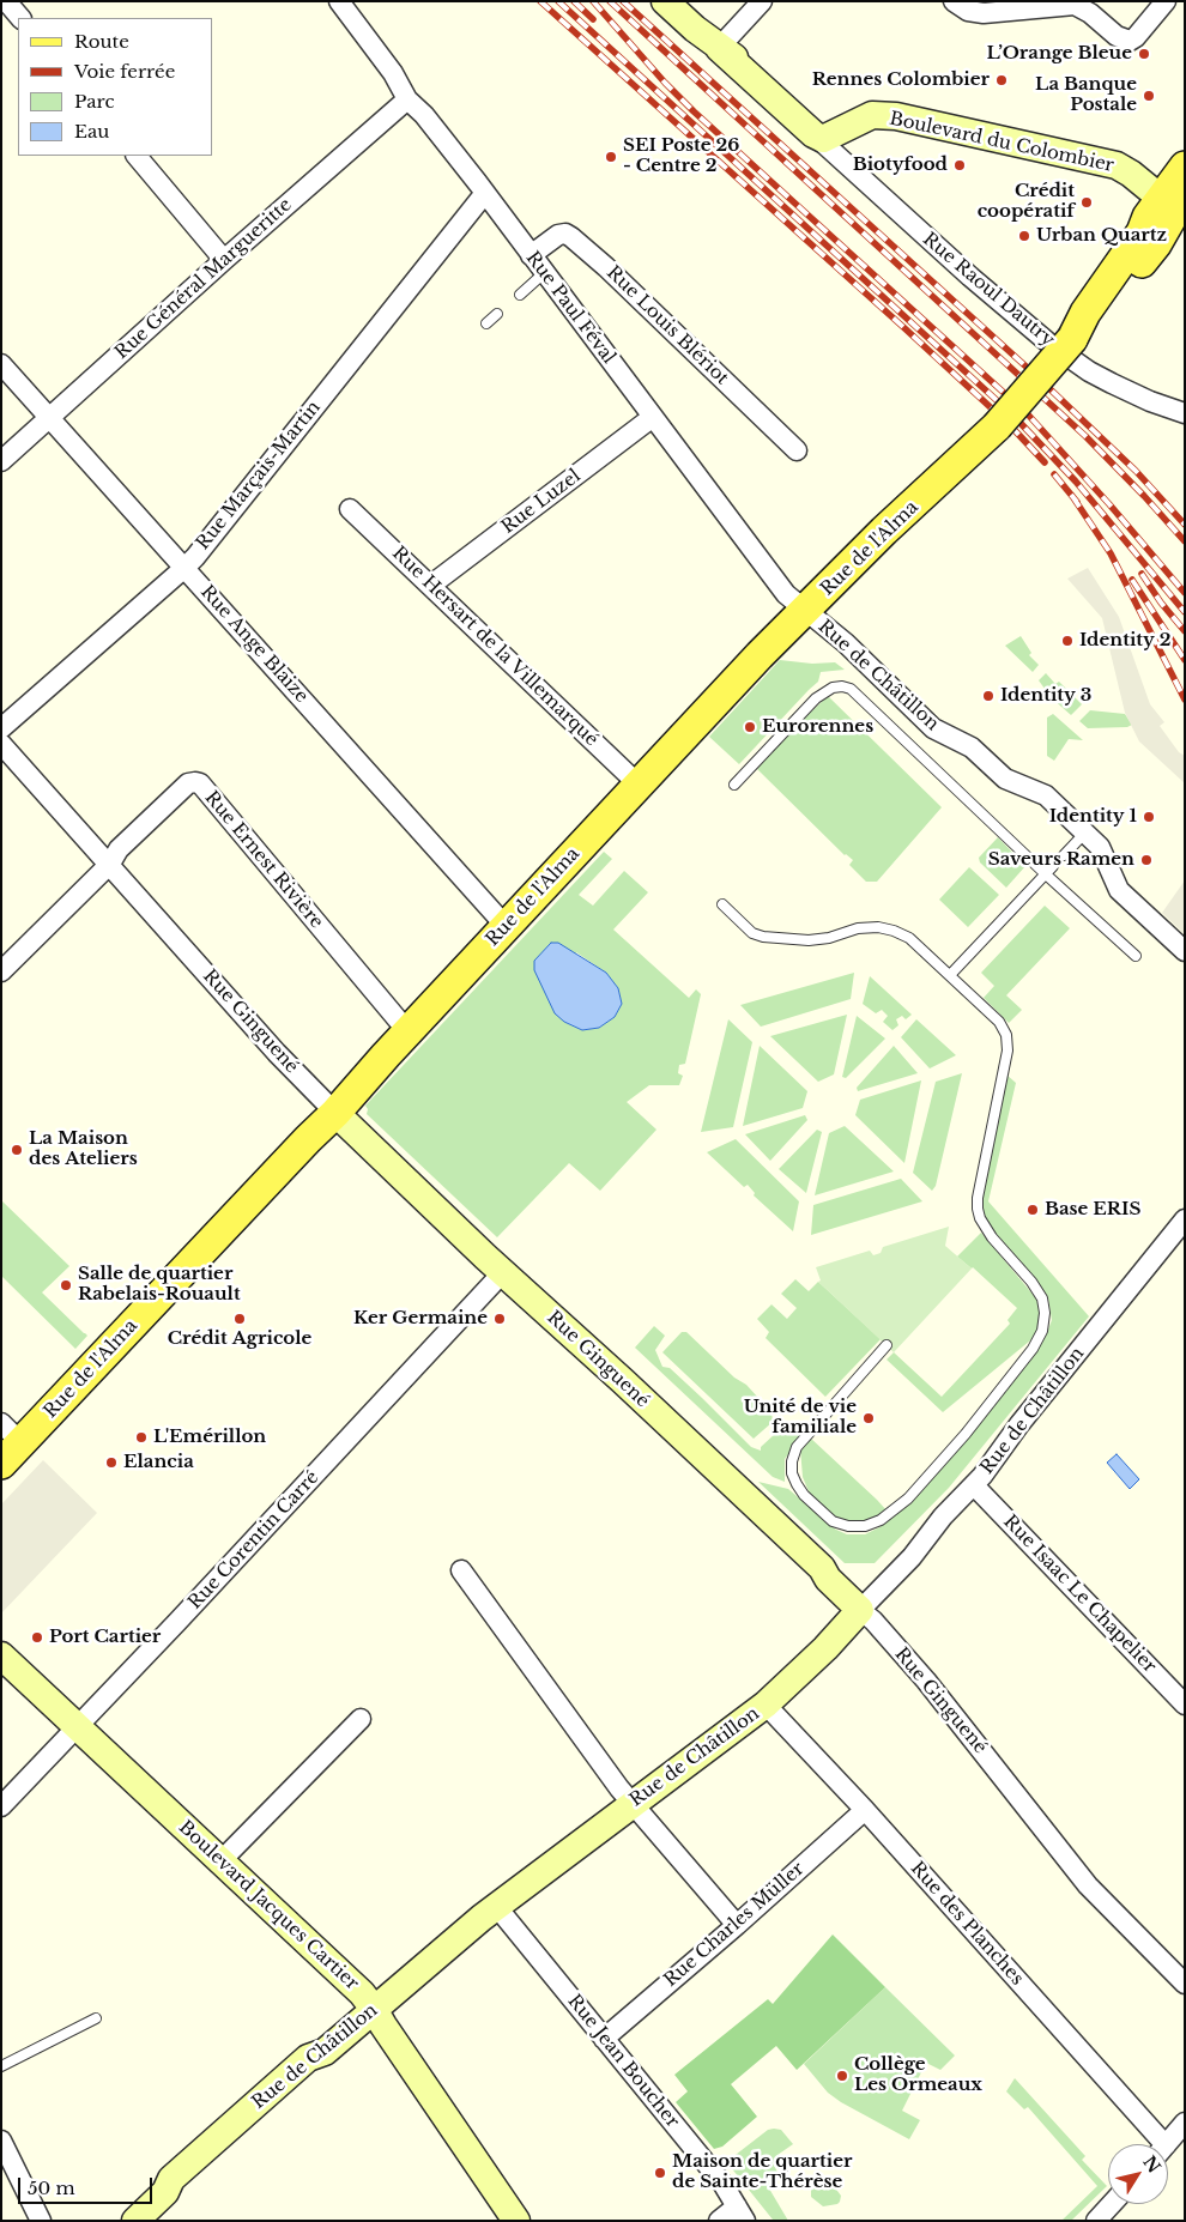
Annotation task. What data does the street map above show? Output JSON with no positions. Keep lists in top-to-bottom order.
{
  "streets": {
    "main road": ["Rue de l'Alma"],
    "street": [
      "Boulevard du Colombier",
      "Rue Général Margueritte",
      "Rue Raoul Dautry",
      "Rue Paul Féval",
      "Rue Louis Blériot",
      "Rue Marçais-Martin",
      "Rue Luzel",
      "Rue Ange Blaize",
      "Rue Hersart de la Villemarqué",
      "Rue de Châtillon",
      "Rue Ernest Rivière",
      "Rue Ginguené",
      "Rue Corentin Carré",
      "Rue Isaac Le Chapelier",
      "Boulevard Jacques Cartier",
      "Rue des Planches",
      "Rue Charles Müller",
      "Rue Jean Boucher"
    ]
  },
  "crossings": [
    ["Boulevard du Colombier", "Rue Raoul Dautry"],
    ["Boulevard du Colombier", "Rue de l'Alma"],
    ["Rue Général Margueritte", "Rue Paul Féval"],
    ["Rue Général Margueritte", "Rue Ange Blaize"],
    ["Rue Paul Féval", "Rue Louis Blériot"],
    ["Rue Paul Féval", "Rue Marçais-Martin"],
    ["Rue Paul Féval", "Rue Luzel"],
    ["Rue Paul Féval", "Rue de l'Alma"],
    ["Rue Paul Féval", "Rue de Châtillon"],
    ["Rue Marçais-Martin", "Rue Ange Blaize"],
    ["Rue Luzel", "Rue Hersart de la Villemarqué"],
    ["Rue de l'Alma", "Rue Ange Blaize"],
    ["Rue de l'Alma", "Rue Hersart de la Villemarqué"],
    ["Rue de l'Alma", "Rue de Châtillon"],
    ["Rue de l'Alma", "Rue Ernest Rivière"],
    ["Rue de l'Alma", "Rue Ginguené"],
    ["Rue de Châtillon", "Rue Ginguené"],
    ["Rue de Châtillon", "Rue Isaac Le Chapelier"],
    ["Rue de Châtillon", "Boulevard Jacques Cartier"],
    ["Rue de Châtillon", "Rue des Planches"],
    ["Rue de Châtillon", "Rue Jean Boucher"],
    ["Rue Ernest Rivière", "Rue Ginguené"],
    ["Rue Ginguené", "Rue Corentin Carré"],
    ["Rue Corentin Carré", "Boulevard Jacques Cartier"],
    ["Rue des Planches", "Rue Charles Müller"],
    ["Rue Charles Müller", "Rue Jean Boucher"]
  ],
  "places": [
    "L’Orange Bleue",
    "Rennes Colombier",
    "La Banque Postale",
    "SEI Poste 26 - Centre 2",
    "Biotyfood",
    "Crédit coopératif",
    "Urban Quartz",
    "Identity 2",
    "Identity 3",
    "Eurorennes",
    "Identity 1",
    "Saveurs Ramen",
    "La Maison des Ateliers",
    "Base ERIS",
    "Salle de quartier Rabelais-Rouault",
    "Crédit Agricole",
    "Ker Germaine",
    "Unité de vie familiale",
    "L'Emérillon",
    "Elancia",
    "Port Cartier",
    "Collège Les Ormeaux",
    "Maison de quartier de Sainte-Thérèse"
  ],
  "legend": [
    "Route",
    "Voie ferrée",
    "Parc",
    "Eau"
  ],
  "scale_bar": "50 m",
  "north": "top right"
}
